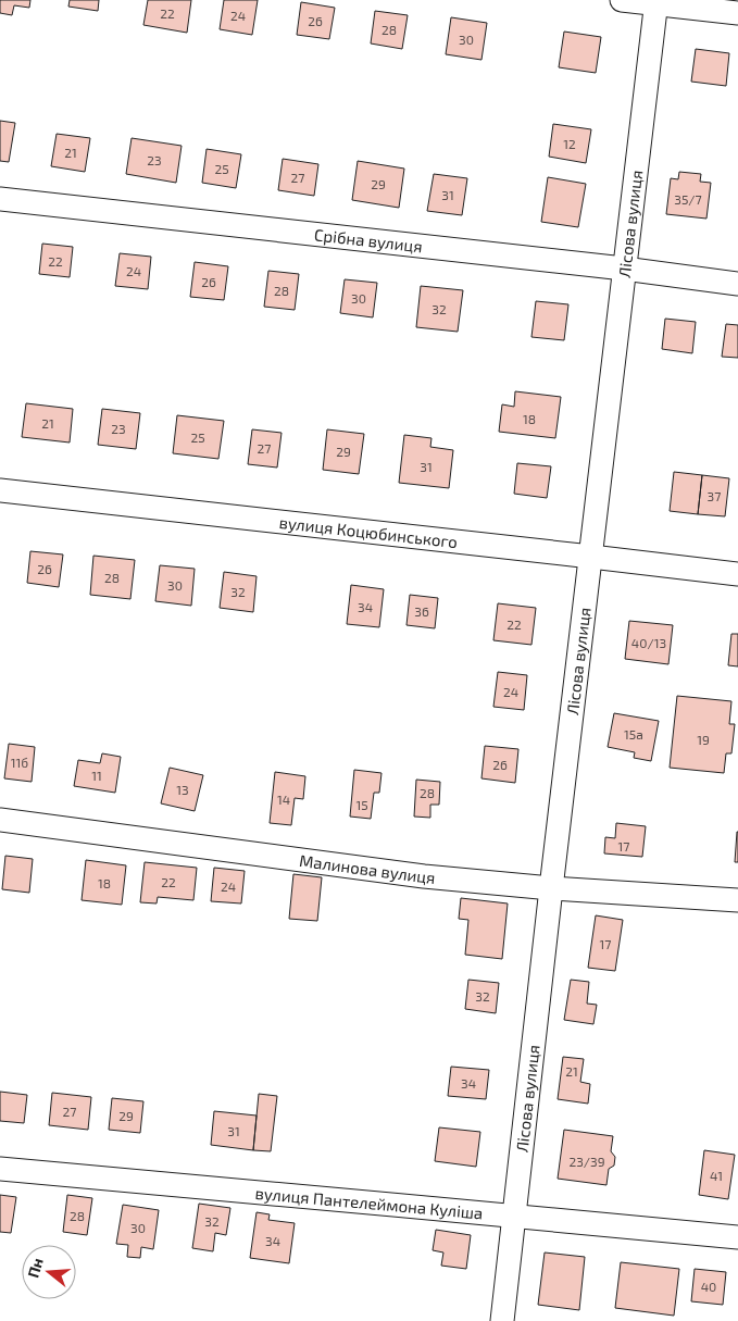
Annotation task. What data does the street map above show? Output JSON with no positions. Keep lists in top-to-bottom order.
{
  "streets": {
    "street": [
      "Лісова вулиця",
      "Срібна вулиця",
      "вулиця Коцюбинського",
      "Малинова вулиця",
      "вулиця Пантелеймона Куліша"
    ]
  },
  "crossings": [
    ["Лісова вулиця", "Срібна вулиця"],
    ["Лісова вулиця", "вулиця Коцюбинського"],
    ["Лісова вулиця", "Малинова вулиця"],
    ["Лісова вулиця", "вулиця Пантелеймона Куліша"]
  ],
  "house_numbers": [
    "22",
    "24",
    "26",
    "28",
    "30",
    "12",
    "21",
    "23",
    "25",
    "27",
    "29",
    "31",
    "35/7",
    "22",
    "24",
    "26",
    "28",
    "30",
    "32",
    "18",
    "21",
    "23",
    "25",
    "27",
    "29",
    "31",
    "37",
    "26",
    "28",
    "30",
    "32",
    "34",
    "36",
    "22",
    "40/13",
    "24",
    "15а",
    "19",
    "11б",
    "26",
    "11",
    "13",
    "28",
    "14",
    "15",
    "17",
    "22",
    "18",
    "24",
    "17",
    "32",
    "21",
    "34",
    "27",
    "29",
    "31",
    "23/39",
    "41",
    "28",
    "32",
    "30",
    "34",
    "40"
  ],
  "north": "left"
}
